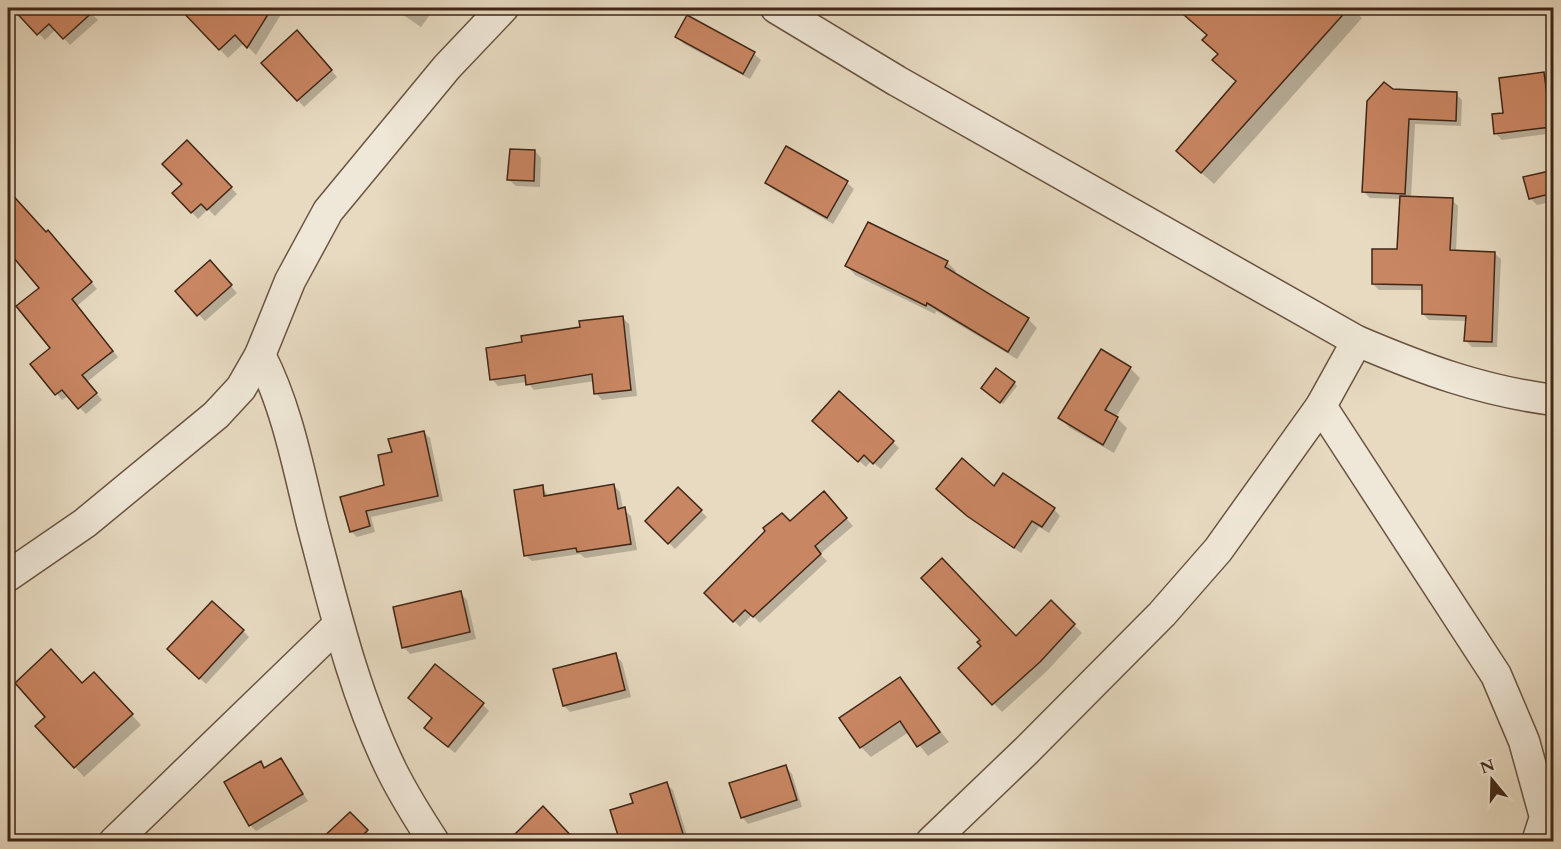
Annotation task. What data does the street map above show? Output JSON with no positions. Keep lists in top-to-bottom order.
{
  "north": "top"
}
